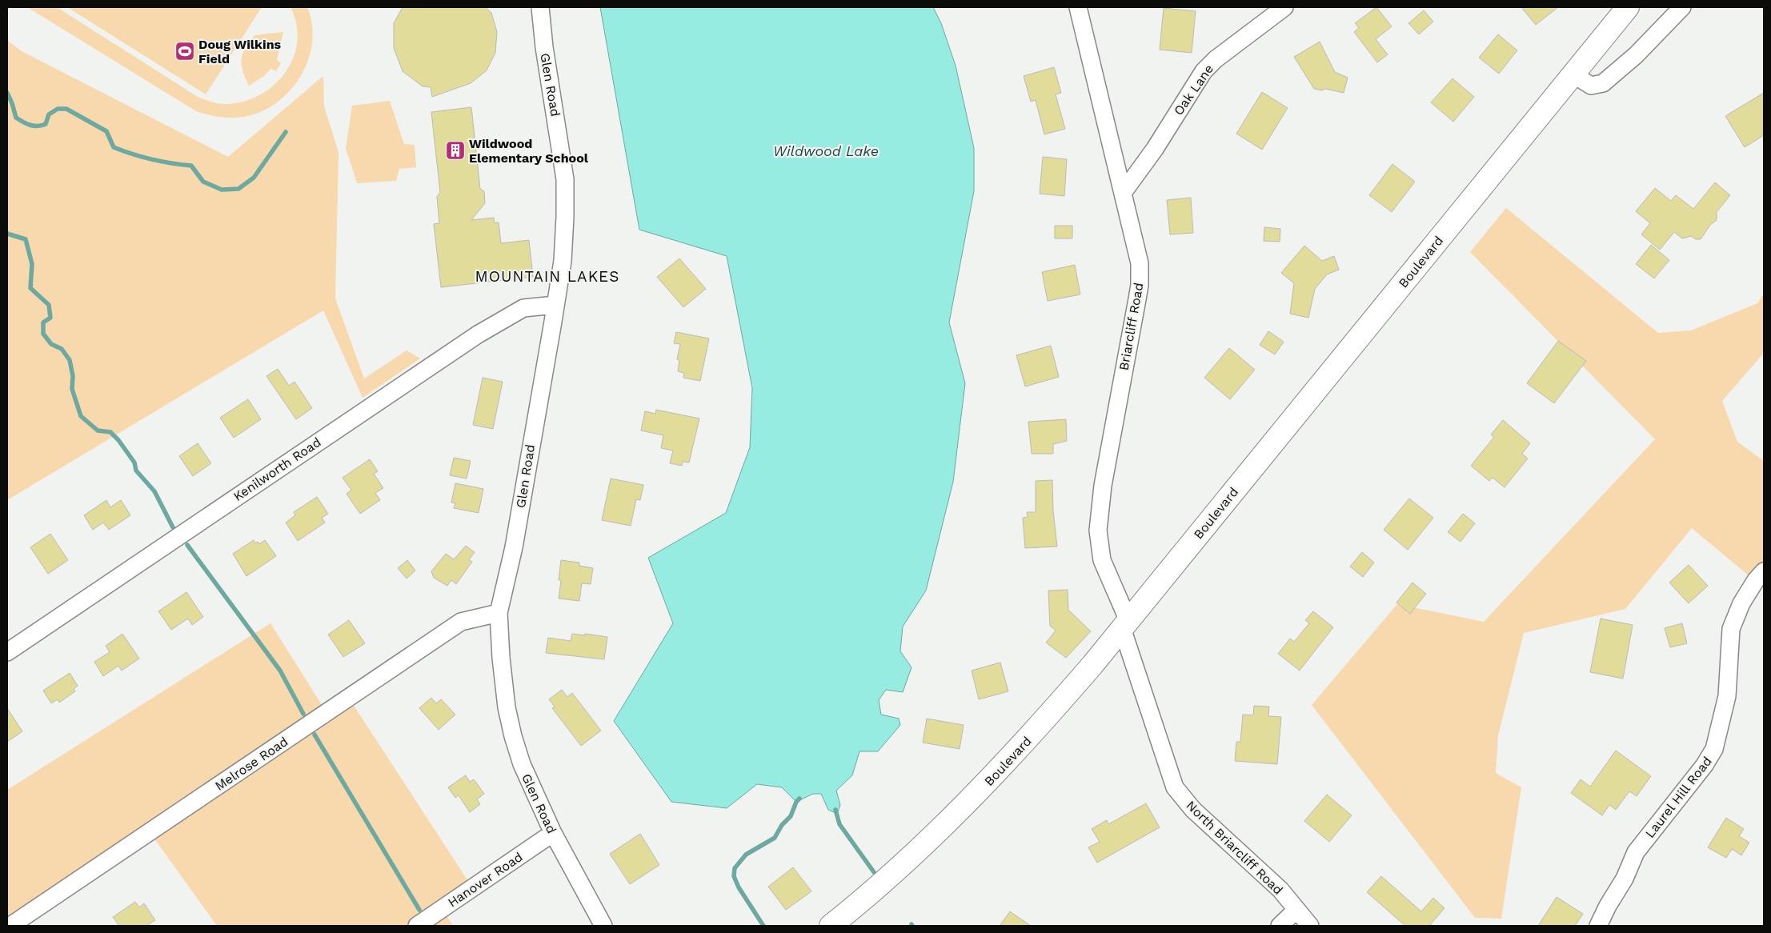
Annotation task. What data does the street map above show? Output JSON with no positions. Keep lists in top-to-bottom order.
{
  "streets": {
    "main road": ["Boulevard"],
    "street": [
      "Glen Road",
      "Oak Lane",
      "Briarcliff Road",
      "Kenilworth Road",
      "Melrose Road",
      "Laurel Hill Road",
      "North Briarcliff Road",
      "Hanover Road"
    ]
  },
  "crossings": [
    ["Glen Road", "Kenilworth Road"],
    ["Glen Road", "Melrose Road"],
    ["Glen Road", "Hanover Road"],
    ["Oak Lane", "Briarcliff Road"],
    ["Boulevard", "Briarcliff Road"],
    ["Boulevard", "North Briarcliff Road"],
    ["Briarcliff Road", "North Briarcliff Road"]
  ],
  "districts": ["MOUNTAIN LAKES"],
  "water": ["Wildwood Lake"],
  "places": {
    "sports": ["Doug Wilkins Field"],
    "building": ["Wildwood Elementary School"]
  }
}
